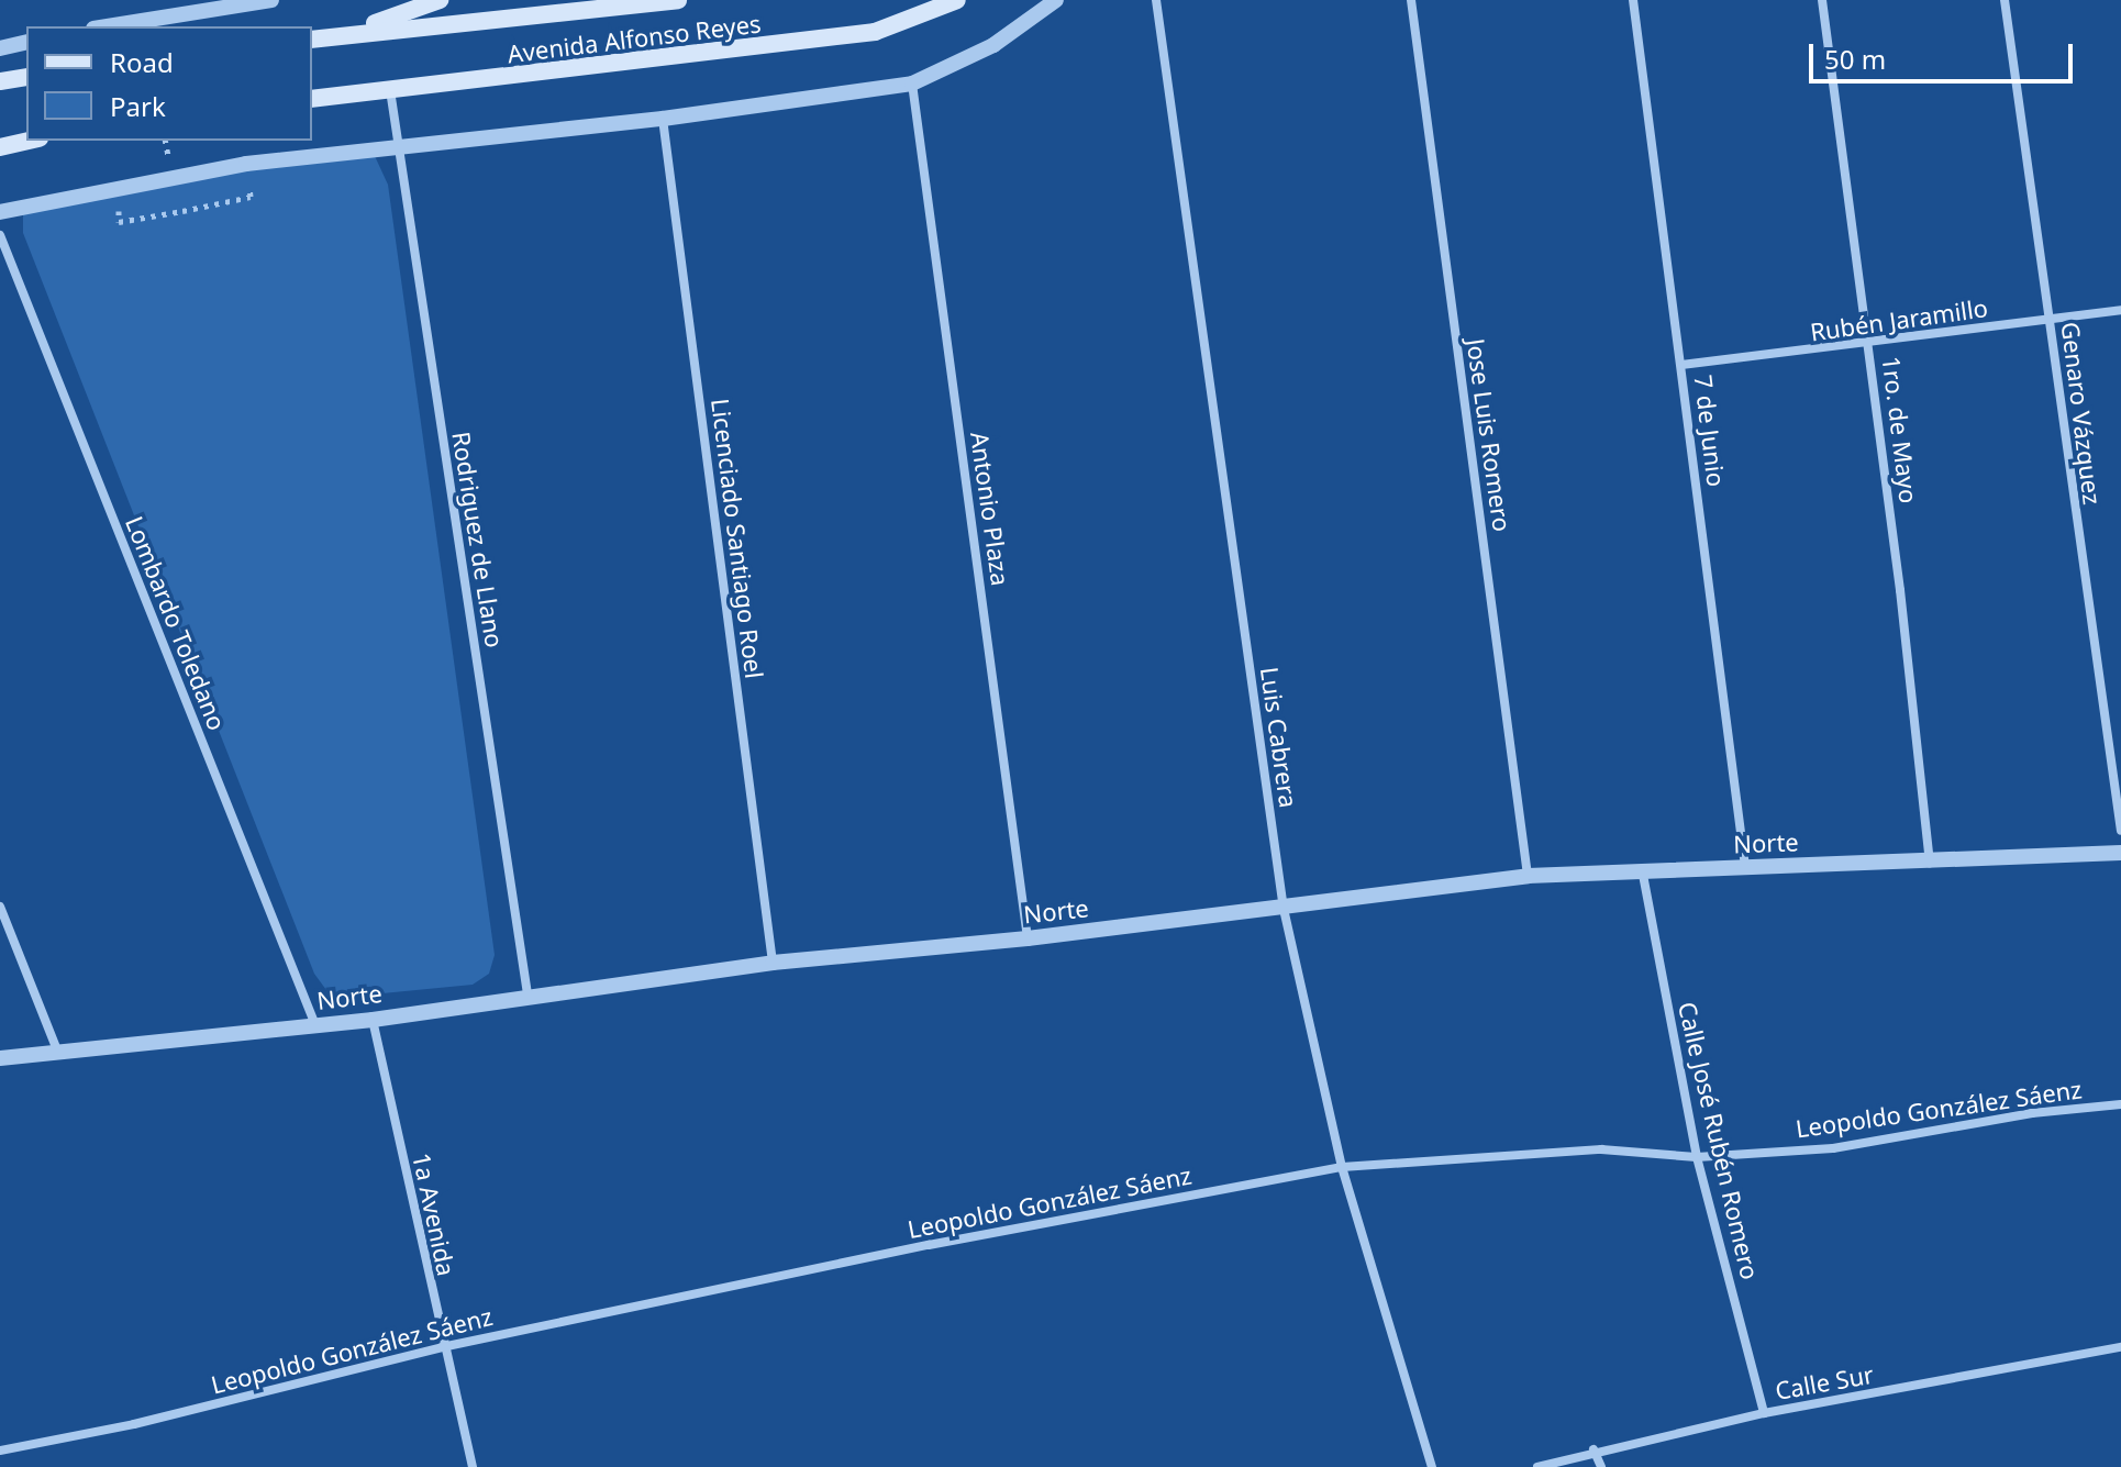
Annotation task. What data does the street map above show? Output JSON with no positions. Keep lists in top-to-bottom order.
{
  "streets": {
    "main road": ["Avenida Alfonso Reyes"],
    "street": [
      "Rubén Jaramillo",
      "Genaro Vázquez",
      "1ro. de Mayo",
      "7 de Junio",
      "Jose Luis Romero",
      "Antonio Plaza",
      "Licenciado Santiago Roel",
      "Rodriguez de Llano",
      "Lombardo Toledano",
      "Luis Cabrera",
      "Norte",
      "Leopoldo González Sáenz",
      "Calle José Rubén Romero",
      "1a Avenida",
      "Calle Sur"
    ]
  },
  "crossings": [
    ["Avenida Alfonso Reyes", "Rodriguez de Llano"],
    ["Rubén Jaramillo", "Genaro Vázquez"],
    ["Rubén Jaramillo", "1ro. de Mayo"],
    ["Rubén Jaramillo", "7 de Junio"],
    ["1ro. de Mayo", "Norte"],
    ["7 de Junio", "Norte"],
    ["Jose Luis Romero", "Norte"],
    ["Antonio Plaza", "Norte"],
    ["Licenciado Santiago Roel", "Norte"],
    ["Rodriguez de Llano", "Norte"],
    ["Lombardo Toledano", "Norte"],
    ["Luis Cabrera", "Norte"],
    ["Luis Cabrera", "Leopoldo González Sáenz"],
    ["Norte", "Calle José Rubén Romero"],
    ["Norte", "1a Avenida"],
    ["Leopoldo González Sáenz", "Calle José Rubén Romero"],
    ["Leopoldo González Sáenz", "1a Avenida"],
    ["Calle José Rubén Romero", "Calle Sur"]
  ],
  "legend": ["Road", "Park"],
  "scale_bar": "50 m"
}
